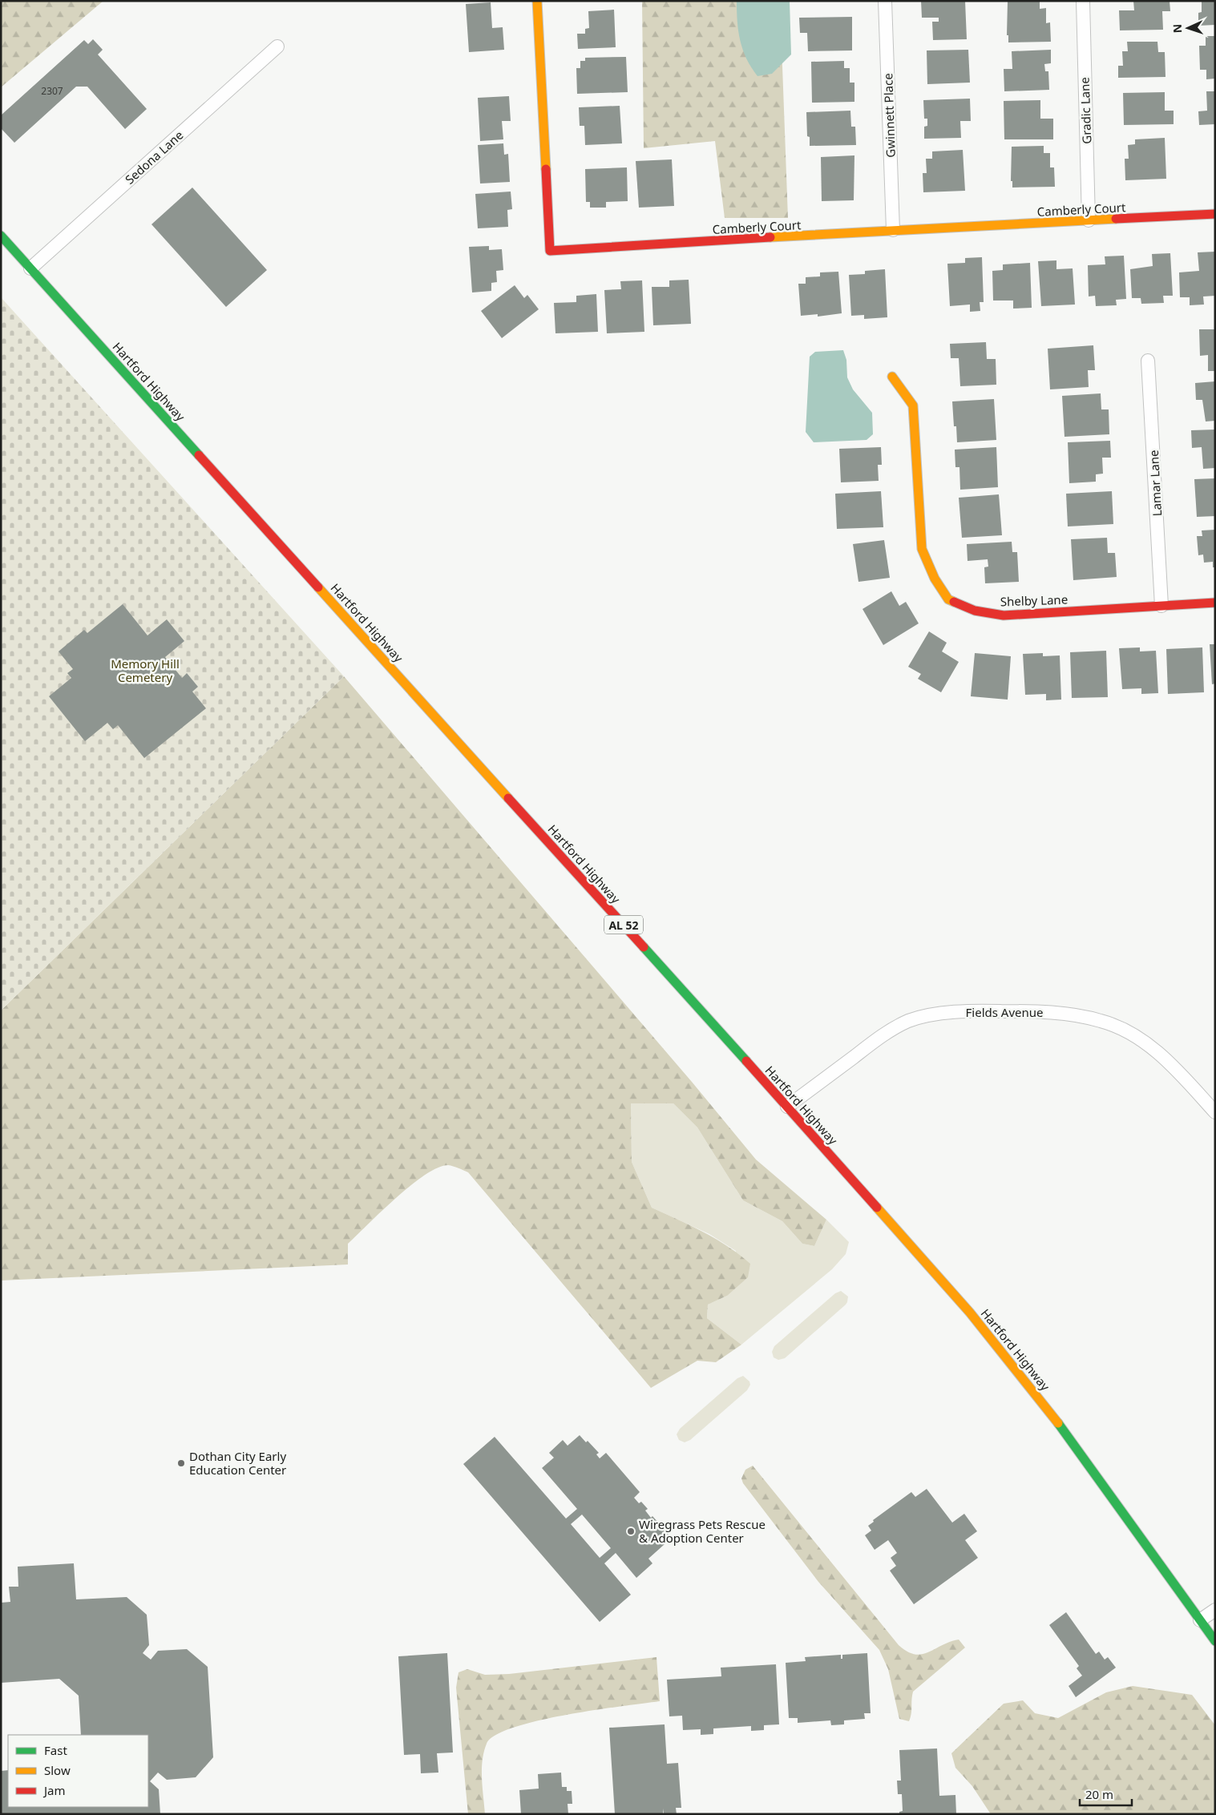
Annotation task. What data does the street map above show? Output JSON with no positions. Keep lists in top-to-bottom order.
{
  "streets": {
    "main road": [
      "Camberly Court",
      "Hartford Highway",
      "Shelby Lane",
      "AL 52"
    ],
    "street": [
      "Gradic Lane",
      "Gwinnett Place",
      "Sedona Lane",
      "Lamar Lane",
      "Fields Avenue"
    ]
  },
  "crossings": [
    ["Gradic Lane", "Camberly Court"],
    ["Gwinnett Place", "Camberly Court"],
    ["Sedona Lane", "Hartford Highway"],
    ["Hartford Highway", "Fields Avenue"],
    ["Lamar Lane", "Shelby Lane"]
  ],
  "parks": ["Memory Hill Cemetery"],
  "places": ["Dothan City Early Education Center", "Wiregrass Pets Rescue & Adoption Center"],
  "house_numbers": ["2307"],
  "legend": ["Fast", "Slow", "Jam"],
  "scale_bar": "20 m",
  "north": "left"
}
